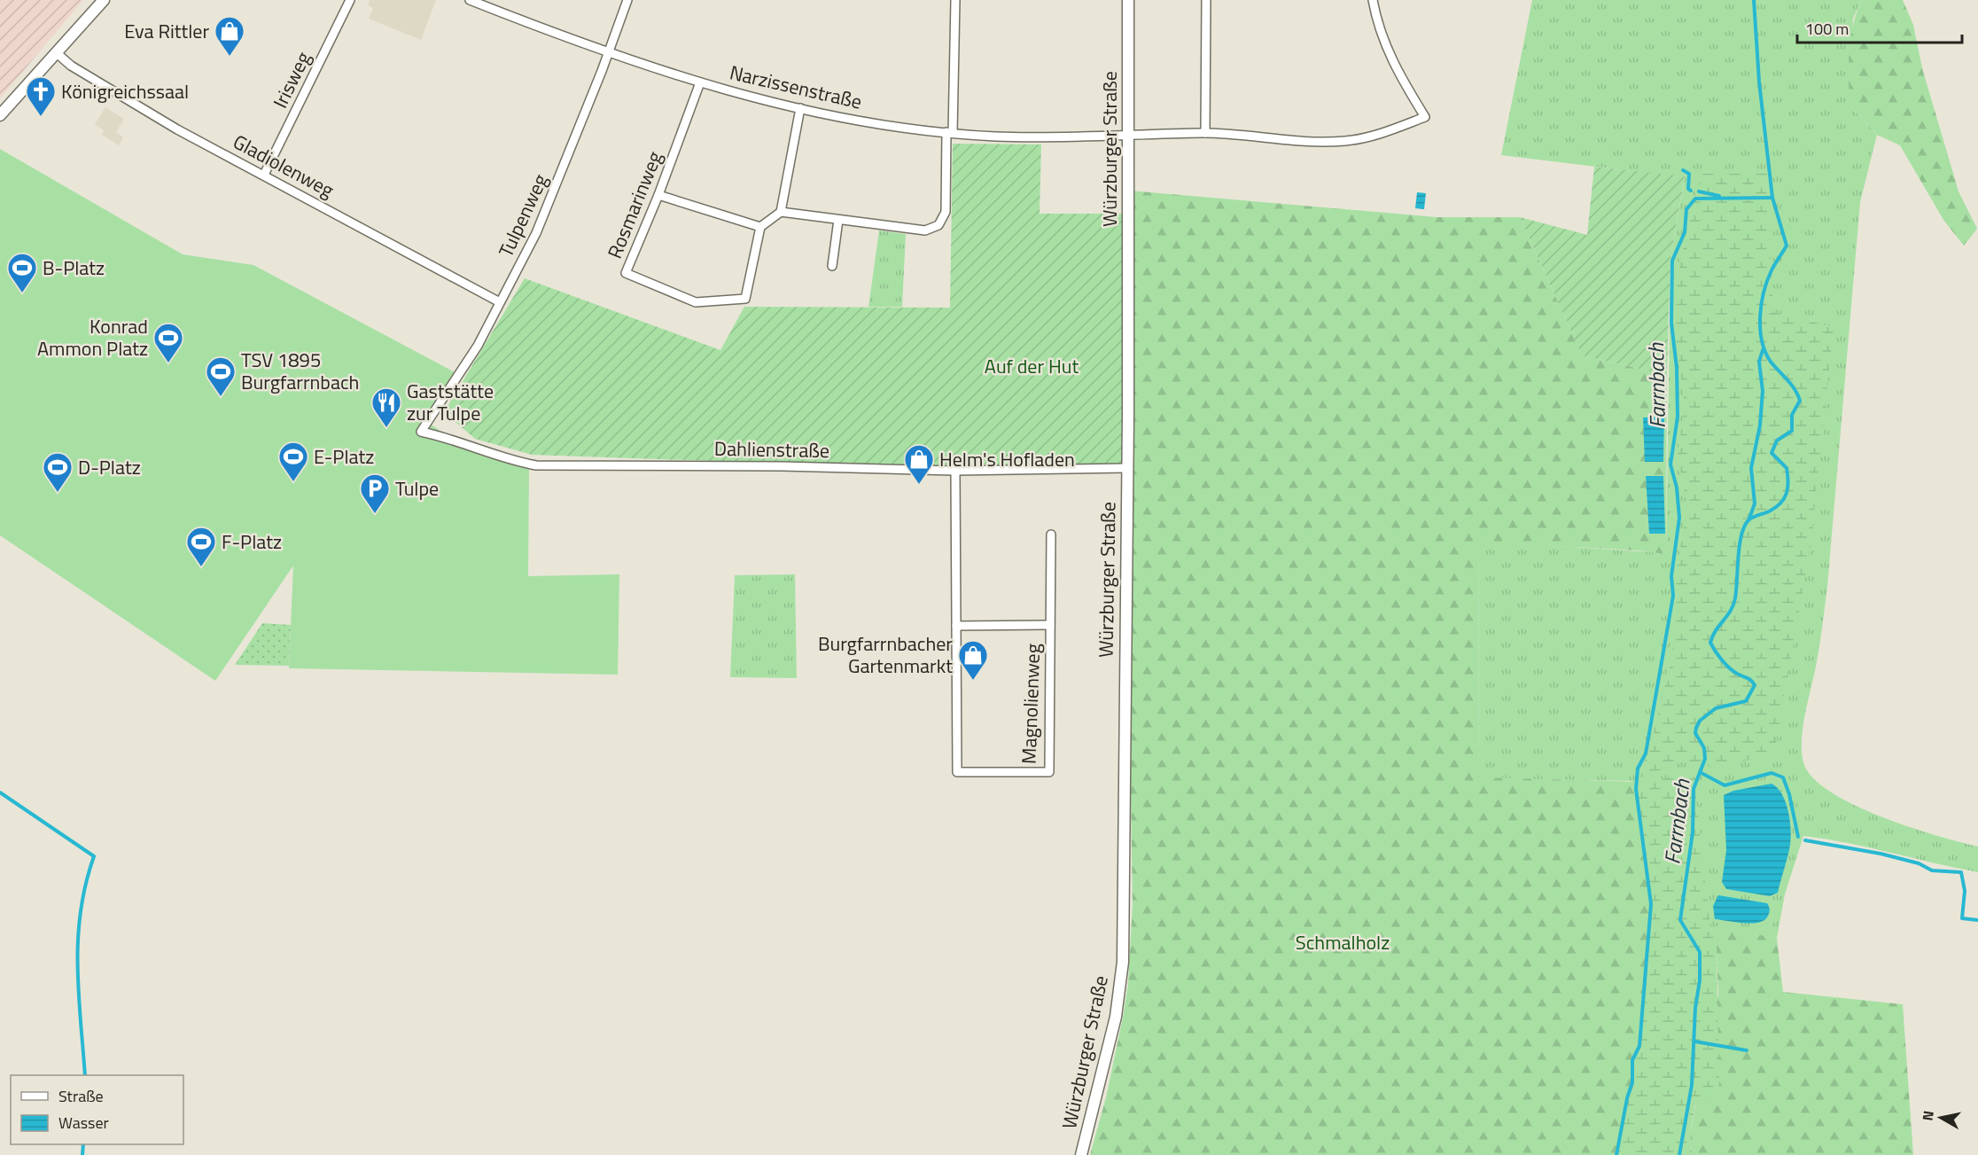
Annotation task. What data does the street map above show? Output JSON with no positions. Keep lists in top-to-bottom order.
{
  "streets": {
    "street": [
      "Irisweg",
      "Narzissenstraße",
      "Würzburger Straße",
      "Gladiolenweg",
      "Rosmarinweg",
      "Tulpenweg",
      "Dahlienstraße",
      "Magnolienweg"
    ]
  },
  "crossings": [
    ["Irisweg", "Gladiolenweg"],
    ["Narzissenstraße", "Würzburger Straße"],
    ["Narzissenstraße", "Rosmarinweg"],
    ["Narzissenstraße", "Tulpenweg"],
    ["Würzburger Straße", "Dahlienstraße"],
    ["Gladiolenweg", "Tulpenweg"],
    ["Tulpenweg", "Dahlienstraße"],
    ["Dahlienstraße", "Magnolienweg"]
  ],
  "water": ["Farrnbach"],
  "parks": ["Auf der Hut", "Schmalholz"],
  "places": {
    "shop": ["Eva Rittler", "Helm's Hofladen", "Burgfarrnbacher Gartenmarkt"],
    "church": ["Königreichssaal"],
    "sports": [
      "B-Platz",
      "Konrad Ammon Platz",
      "TSV 1895 Burgfarrnbach",
      "E-Platz",
      "D-Platz",
      "F-Platz"
    ],
    "restaurant": ["Gaststätte zur Tulpe"],
    "parking": ["Tulpe"]
  },
  "legend": ["Straße", "Wasser"],
  "scale_bar": "100 m",
  "north": "left"
}
